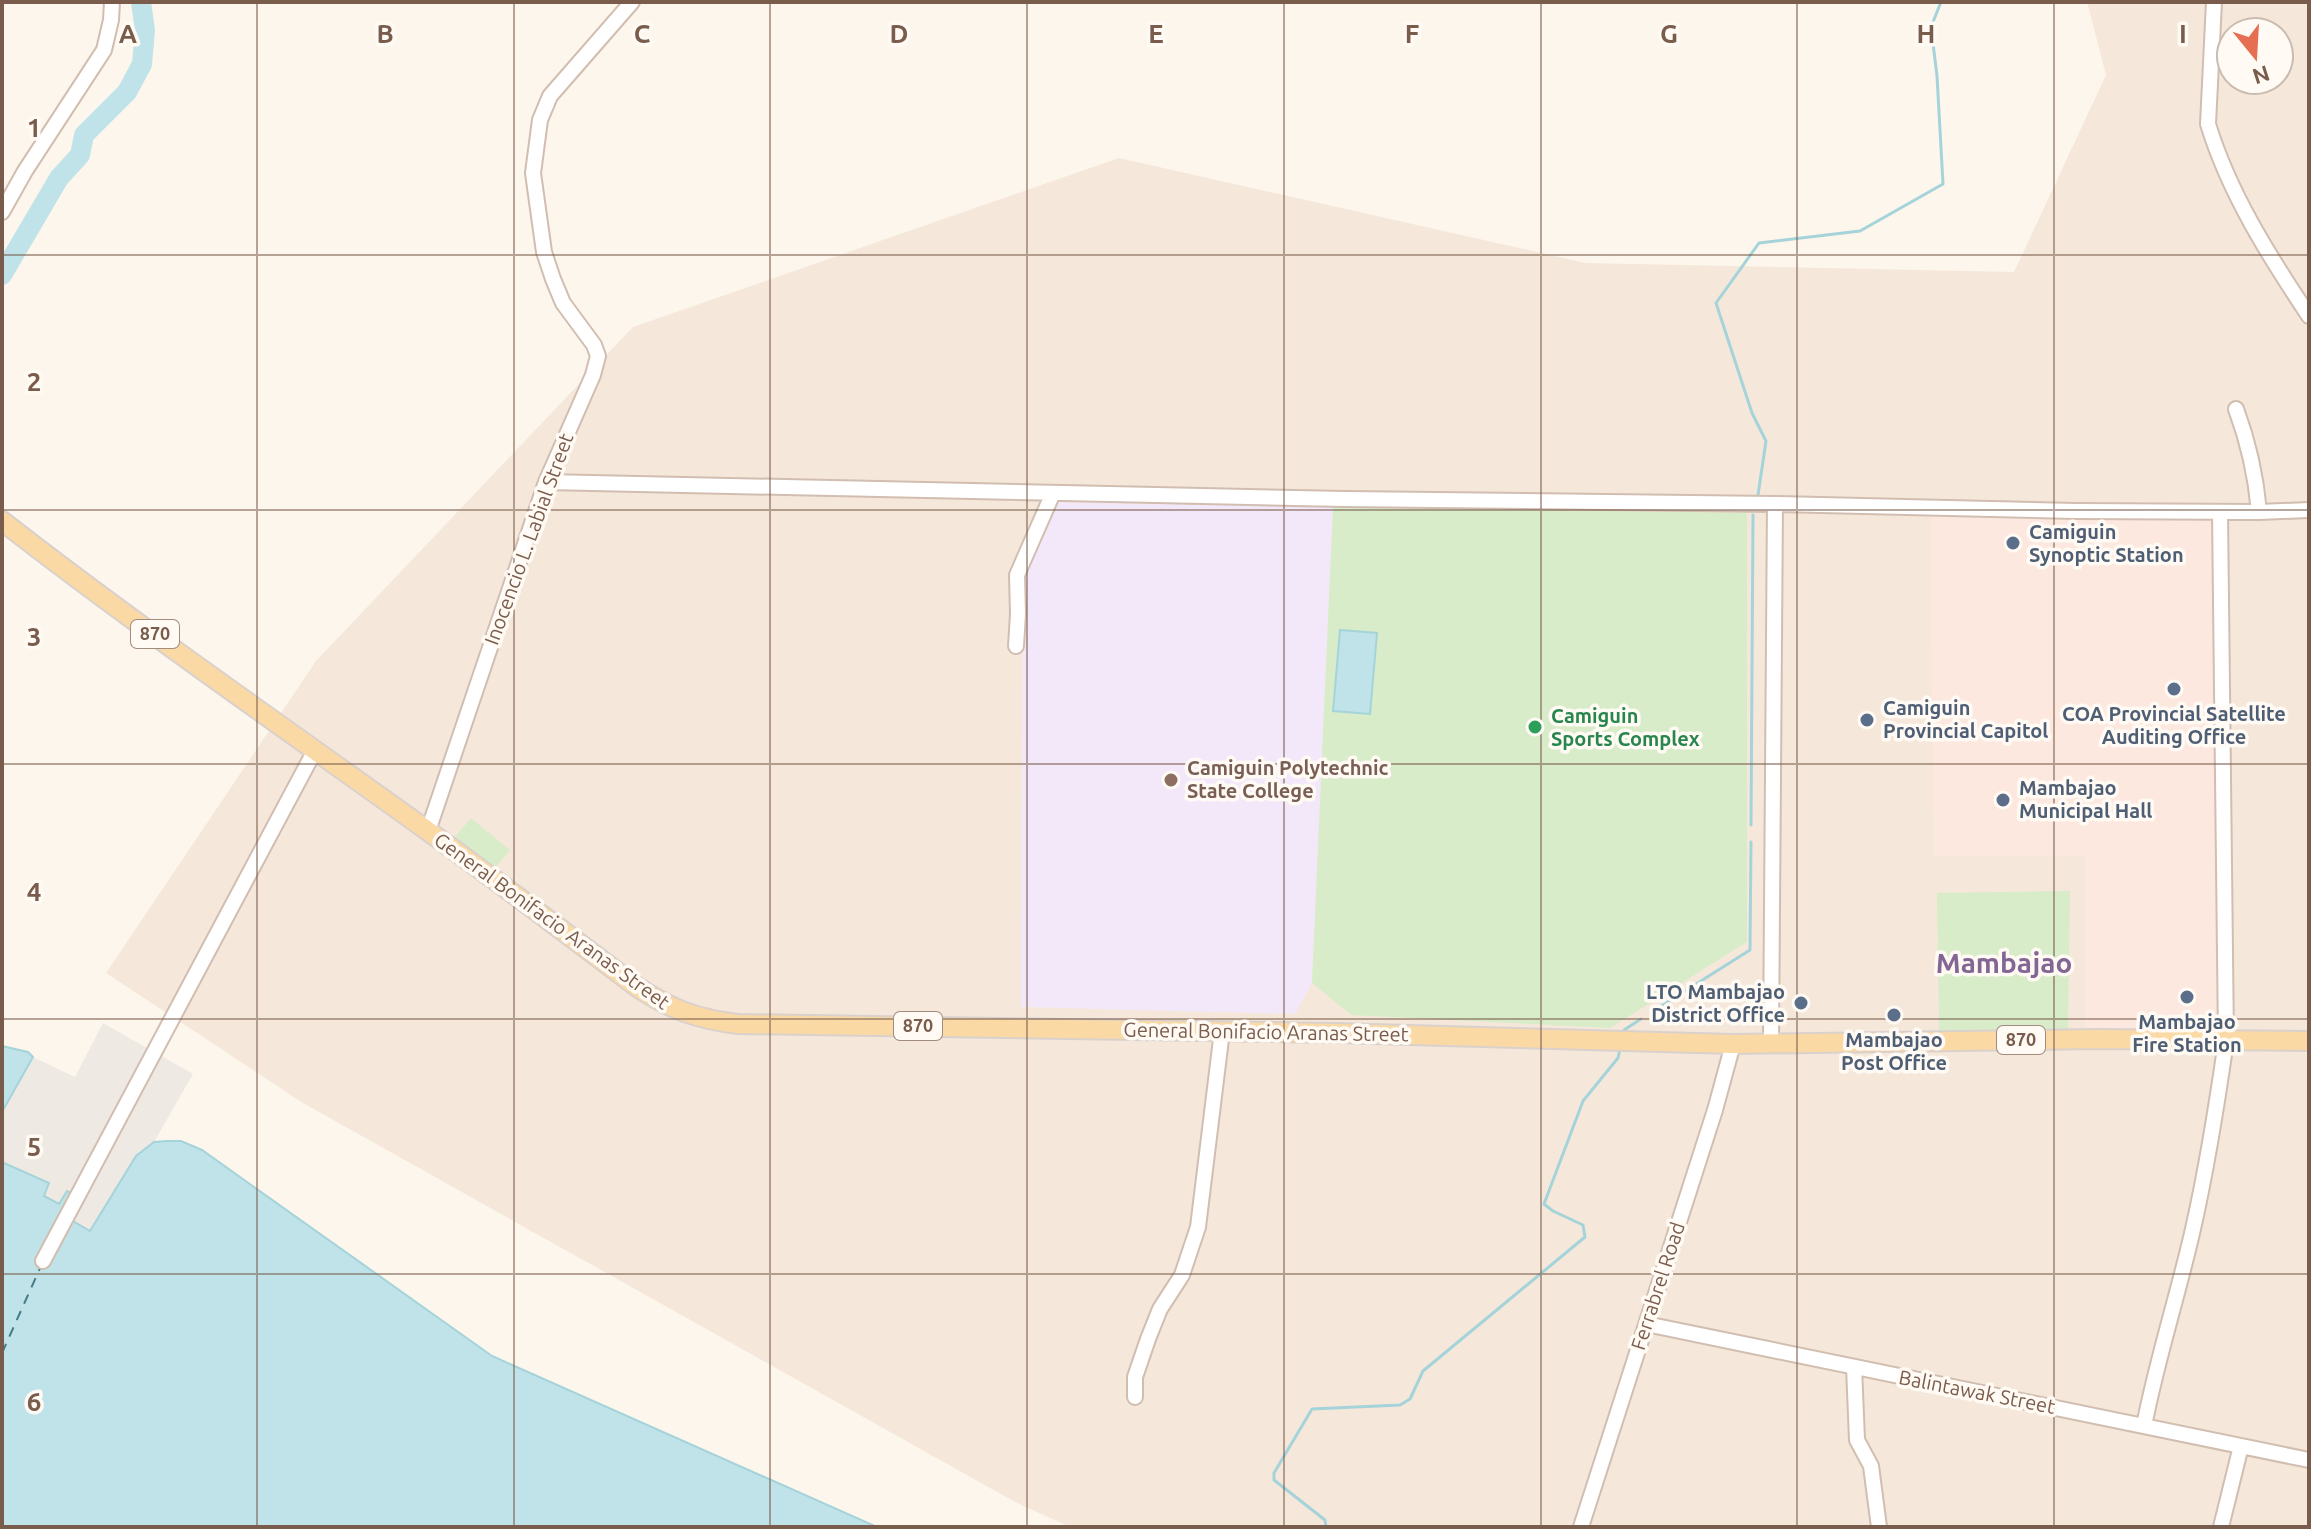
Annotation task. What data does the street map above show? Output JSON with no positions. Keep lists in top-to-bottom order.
{
  "streets": {
    "main road": ["870", "General Bonifacio Aranas Street"],
    "street": ["Inocencio L. Labial Street", "Ferrabrel Road", "Balintawak Street"]
  },
  "crossings": [
    ["Inocencio L. Labial Street", "General Bonifacio Aranas Street"],
    ["870", "General Bonifacio Aranas Street"],
    ["General Bonifacio Aranas Street", "Ferrabrel Road"],
    ["Ferrabrel Road", "Balintawak Street"]
  ],
  "districts": ["Mambajao"],
  "places": [
    "Camiguin Synoptic Station",
    "COA Provincial Satellite Auditing Office",
    "Camiguin Provincial Capitol",
    "Camiguin Sports Complex",
    "Camiguin Polytechnic State College",
    "Mambajao Municipal Hall",
    "Mambajao Fire Station",
    "LTO Mambajao District Office",
    "Mambajao Post Office"
  ],
  "north": "bottom",
  "grid": {
    "columns": [
      "A",
      "B",
      "C",
      "D",
      "E",
      "F",
      "G",
      "H",
      "I"
    ],
    "rows": [
      "1",
      "2",
      "3",
      "4",
      "5",
      "6"
    ]
  }
}
